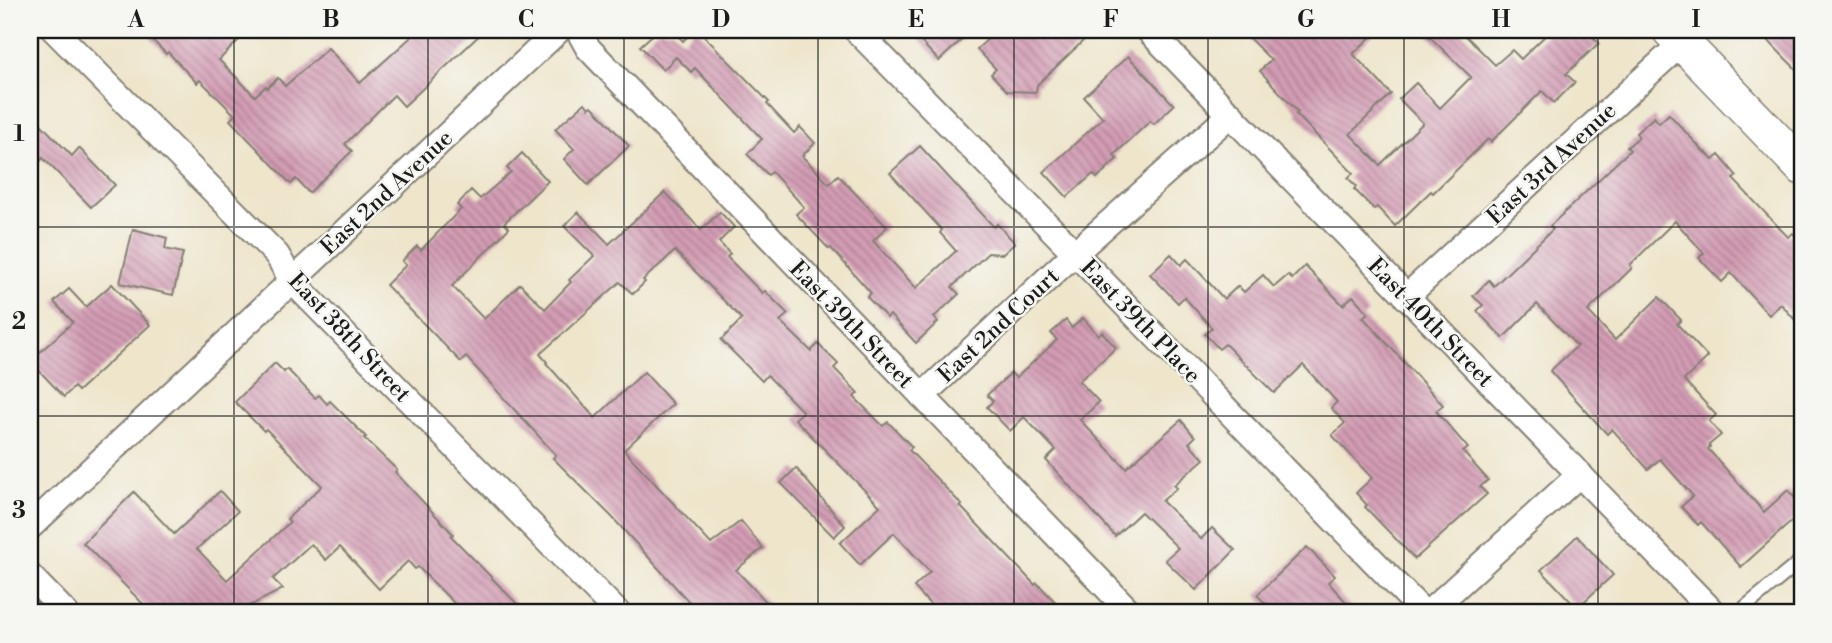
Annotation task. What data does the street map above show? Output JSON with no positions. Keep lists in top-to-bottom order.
{
  "streets": {
    "street": [
      "East 3rd Avenue",
      "East 2nd Avenue",
      "East 39th Place",
      "East 40th Street",
      "East 39th Street",
      "East 2nd Court",
      "East 38th Street"
    ]
  },
  "crossings": [
    ["East 3rd Avenue", "East 40th Street"],
    ["East 2nd Avenue", "East 38th Street"],
    ["East 39th Place", "East 2nd Court"],
    ["East 40th Street", "East 2nd Court"],
    ["East 39th Street", "East 2nd Court"]
  ],
  "grid": {
    "columns": [
      "A",
      "B",
      "C",
      "D",
      "E",
      "F",
      "G",
      "H",
      "I"
    ],
    "rows": ["1", "2", "3"]
  }
}
